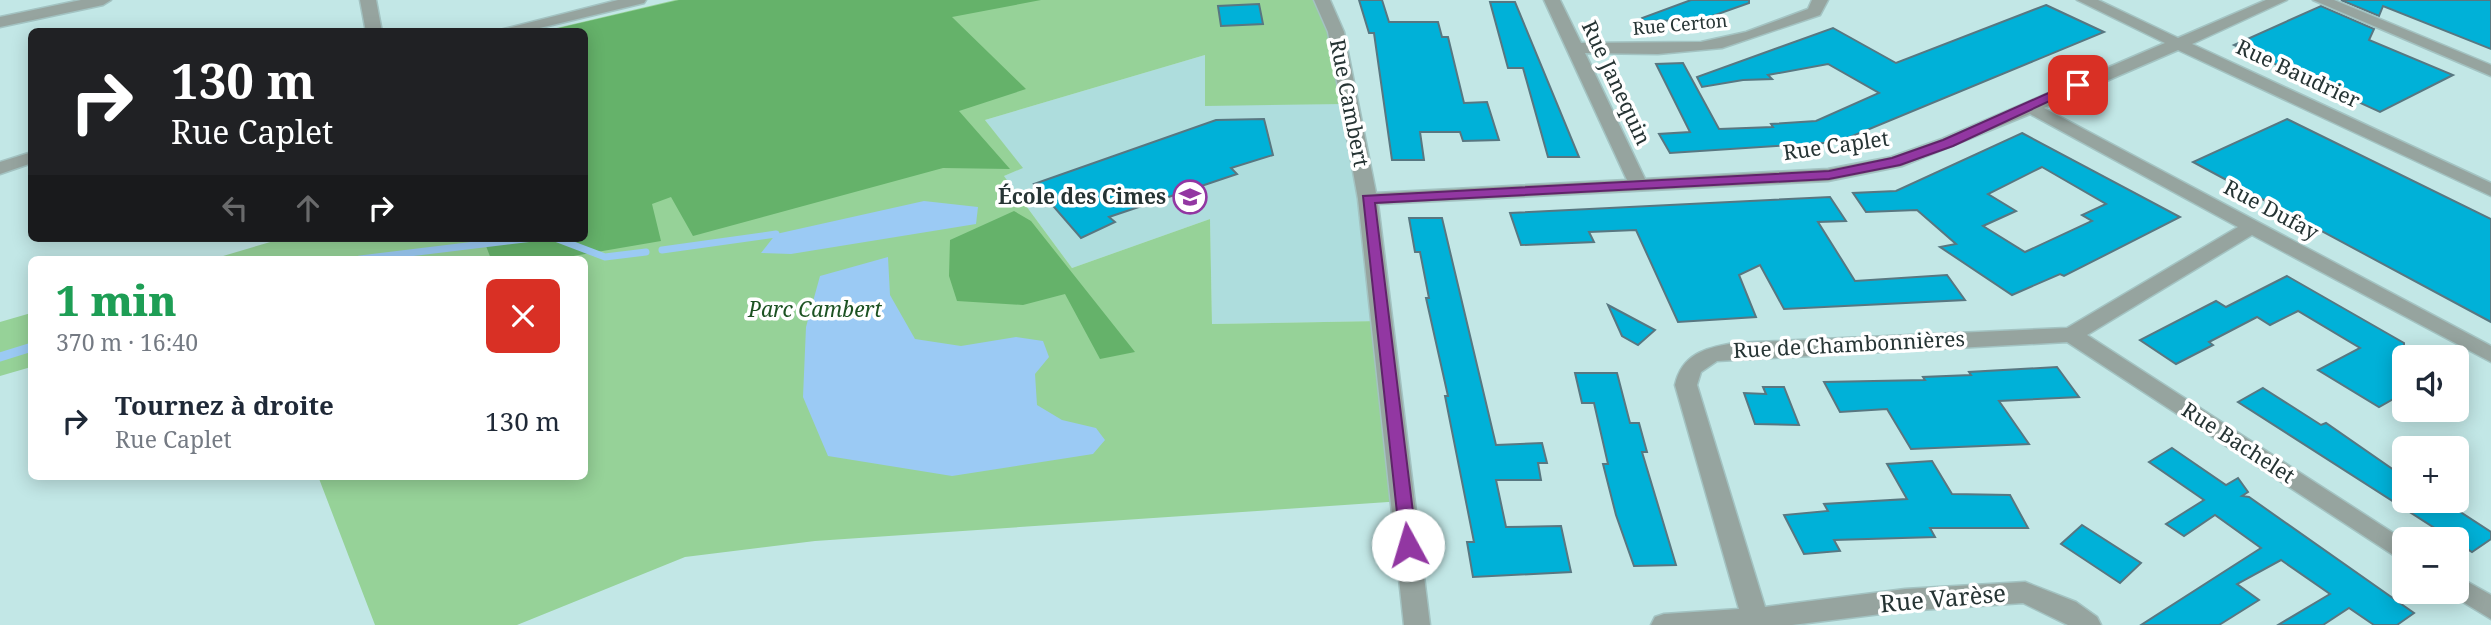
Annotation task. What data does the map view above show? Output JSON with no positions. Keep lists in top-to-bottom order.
{
  "streets": {
    "street": [
      "Rue Certon",
      "Rue Baudrier",
      "Rue Janequin",
      "Rue Cambert",
      "Rue Caplet",
      "Rue Dufay",
      "Rue de Chambonnières",
      "Rue Bachelet",
      "Rue Varèse"
    ]
  },
  "crossings": [
    ["Rue Certon", "Rue Janequin"],
    ["Rue Baudrier", "Rue Caplet"],
    ["Rue Janequin", "Rue Caplet"],
    ["Rue Cambert", "Rue Caplet"],
    ["Rue Caplet", "Rue Dufay"],
    ["Rue Dufay", "Rue de Chambonnières"],
    ["Rue de Chambonnières", "Rue Bachelet"],
    ["Rue de Chambonnières", "Rue Varèse"]
  ],
  "parks": ["Parc Cambert"],
  "places": {
    "school or university": ["École des Cimes"]
  },
  "page": {
    "turn": ["130 m", "Rue Caplet"],
    "heading": ["1 min", "370 m · 16:40"],
    "map_buttons": ["+", "−"],
    "list": [
      {
        "name": "Tournez à droite",
        "note": "Rue Caplet",
        "value": "130 m"
      }
    ]
  }
}
